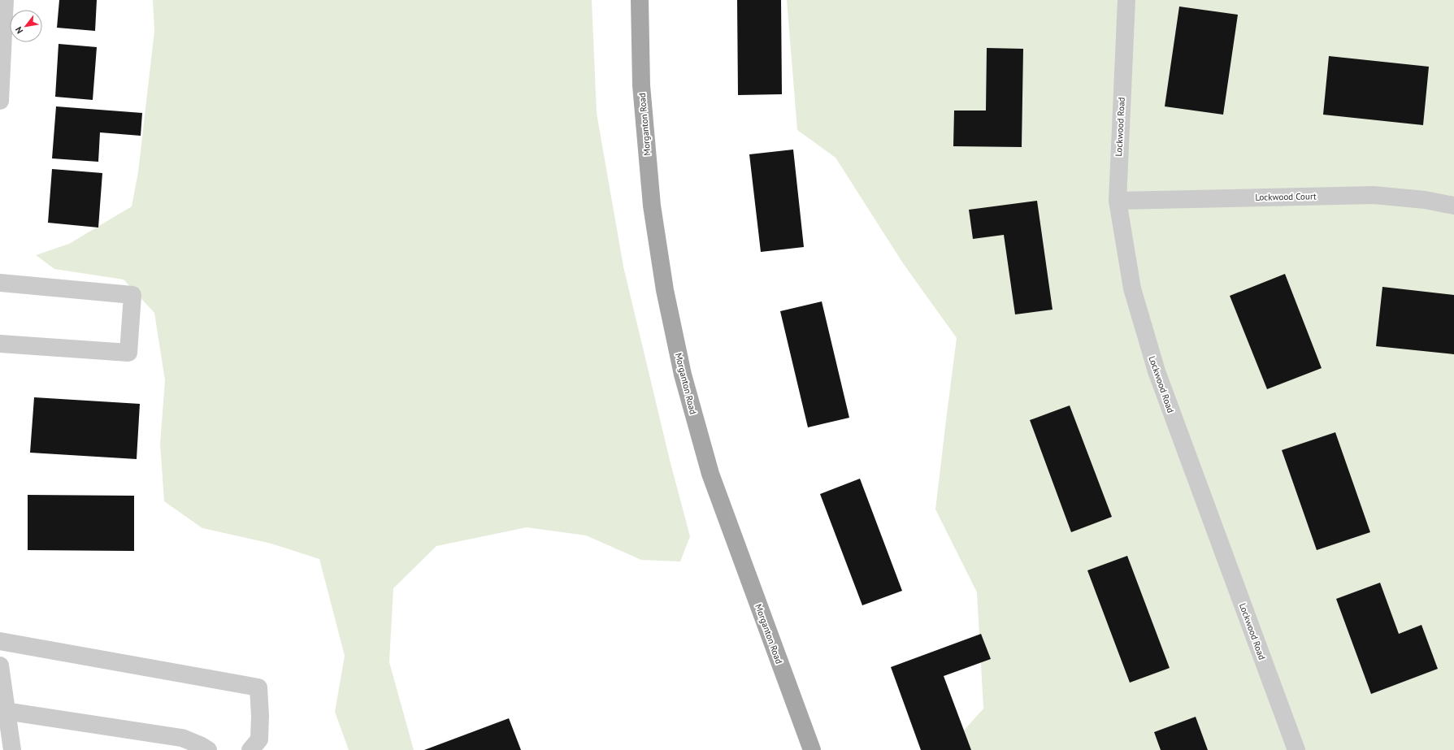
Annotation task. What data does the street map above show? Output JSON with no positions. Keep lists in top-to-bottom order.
{
  "streets": {
    "main road": ["Morganton Road"],
    "street": ["Lockwood Road", "Lockwood Court"]
  },
  "crossings": [
    ["Lockwood Road", "Lockwood Court"]
  ],
  "north": "bottom left"
}
